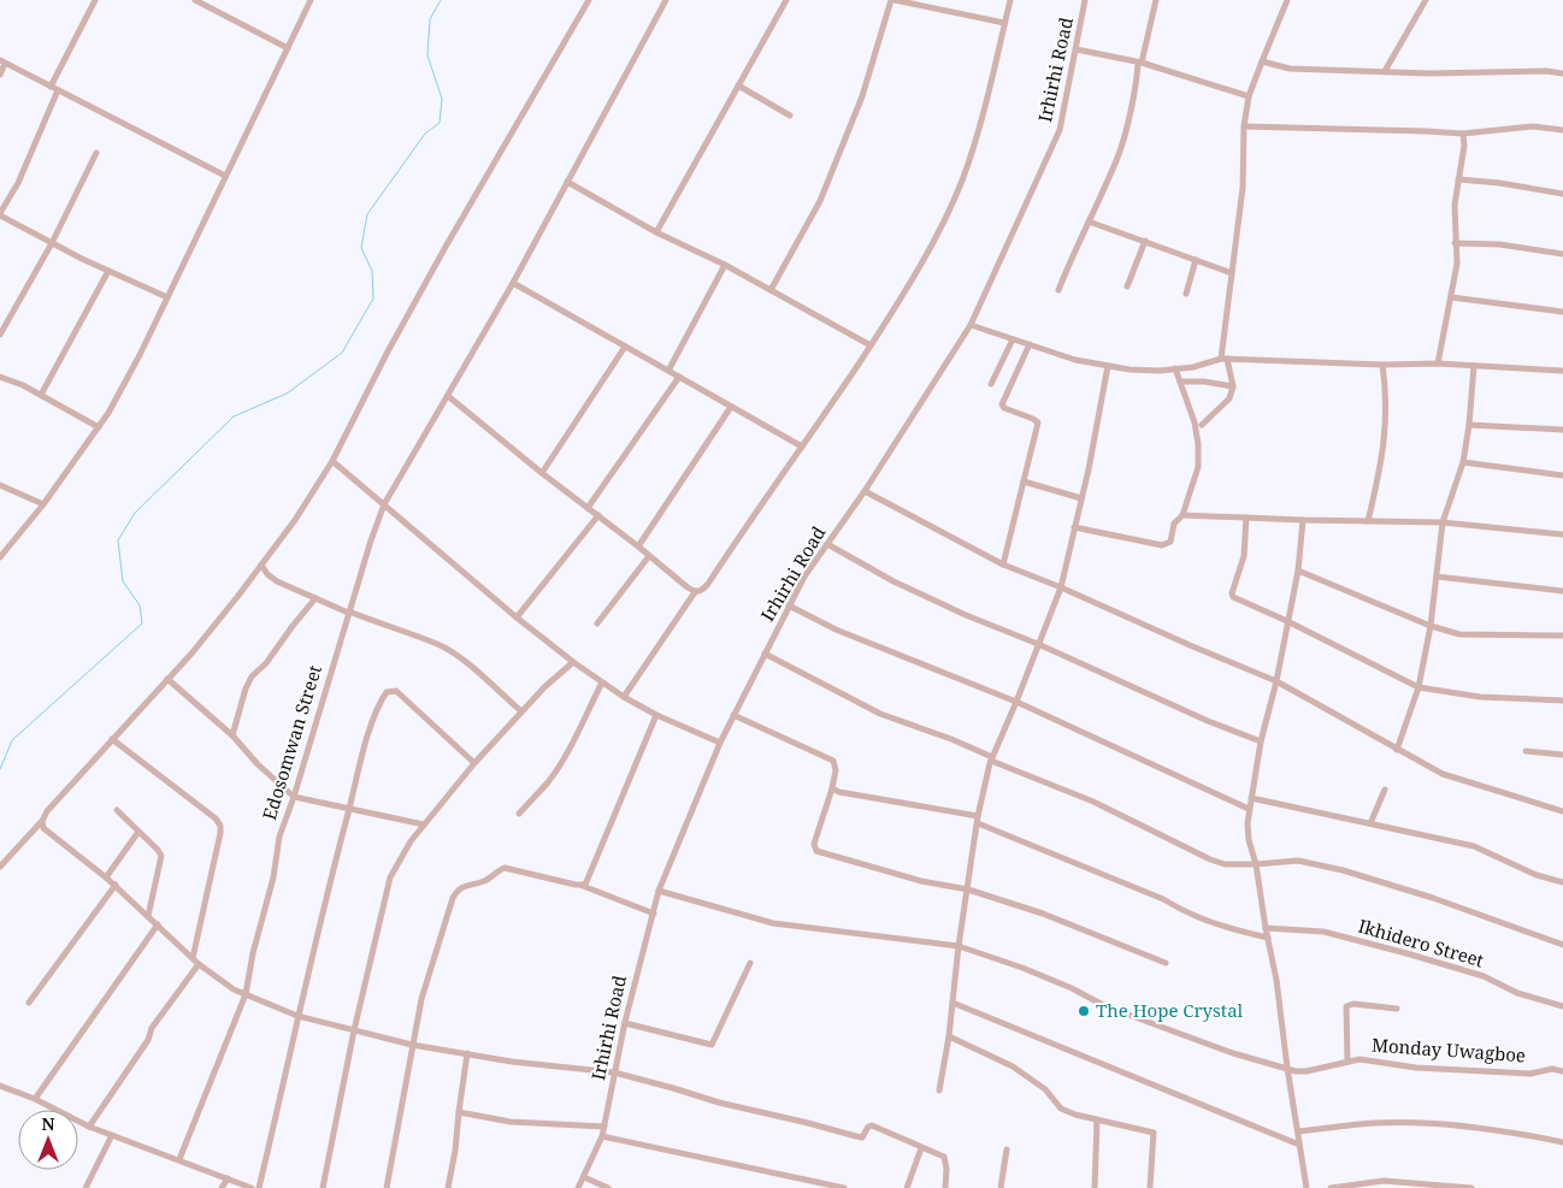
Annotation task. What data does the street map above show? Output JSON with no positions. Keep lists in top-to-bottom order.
{
  "streets": {
    "street": [
      "Irhirhi Road",
      "Edosomwan Street",
      "Ikhidero Street",
      "Monday Uwagboe"
    ]
  },
  "crossings": [
    ["Irhirhi Road", "Monday Uwagboe"]
  ],
  "places": ["The Hope Crystal"],
  "north": "top"
}
